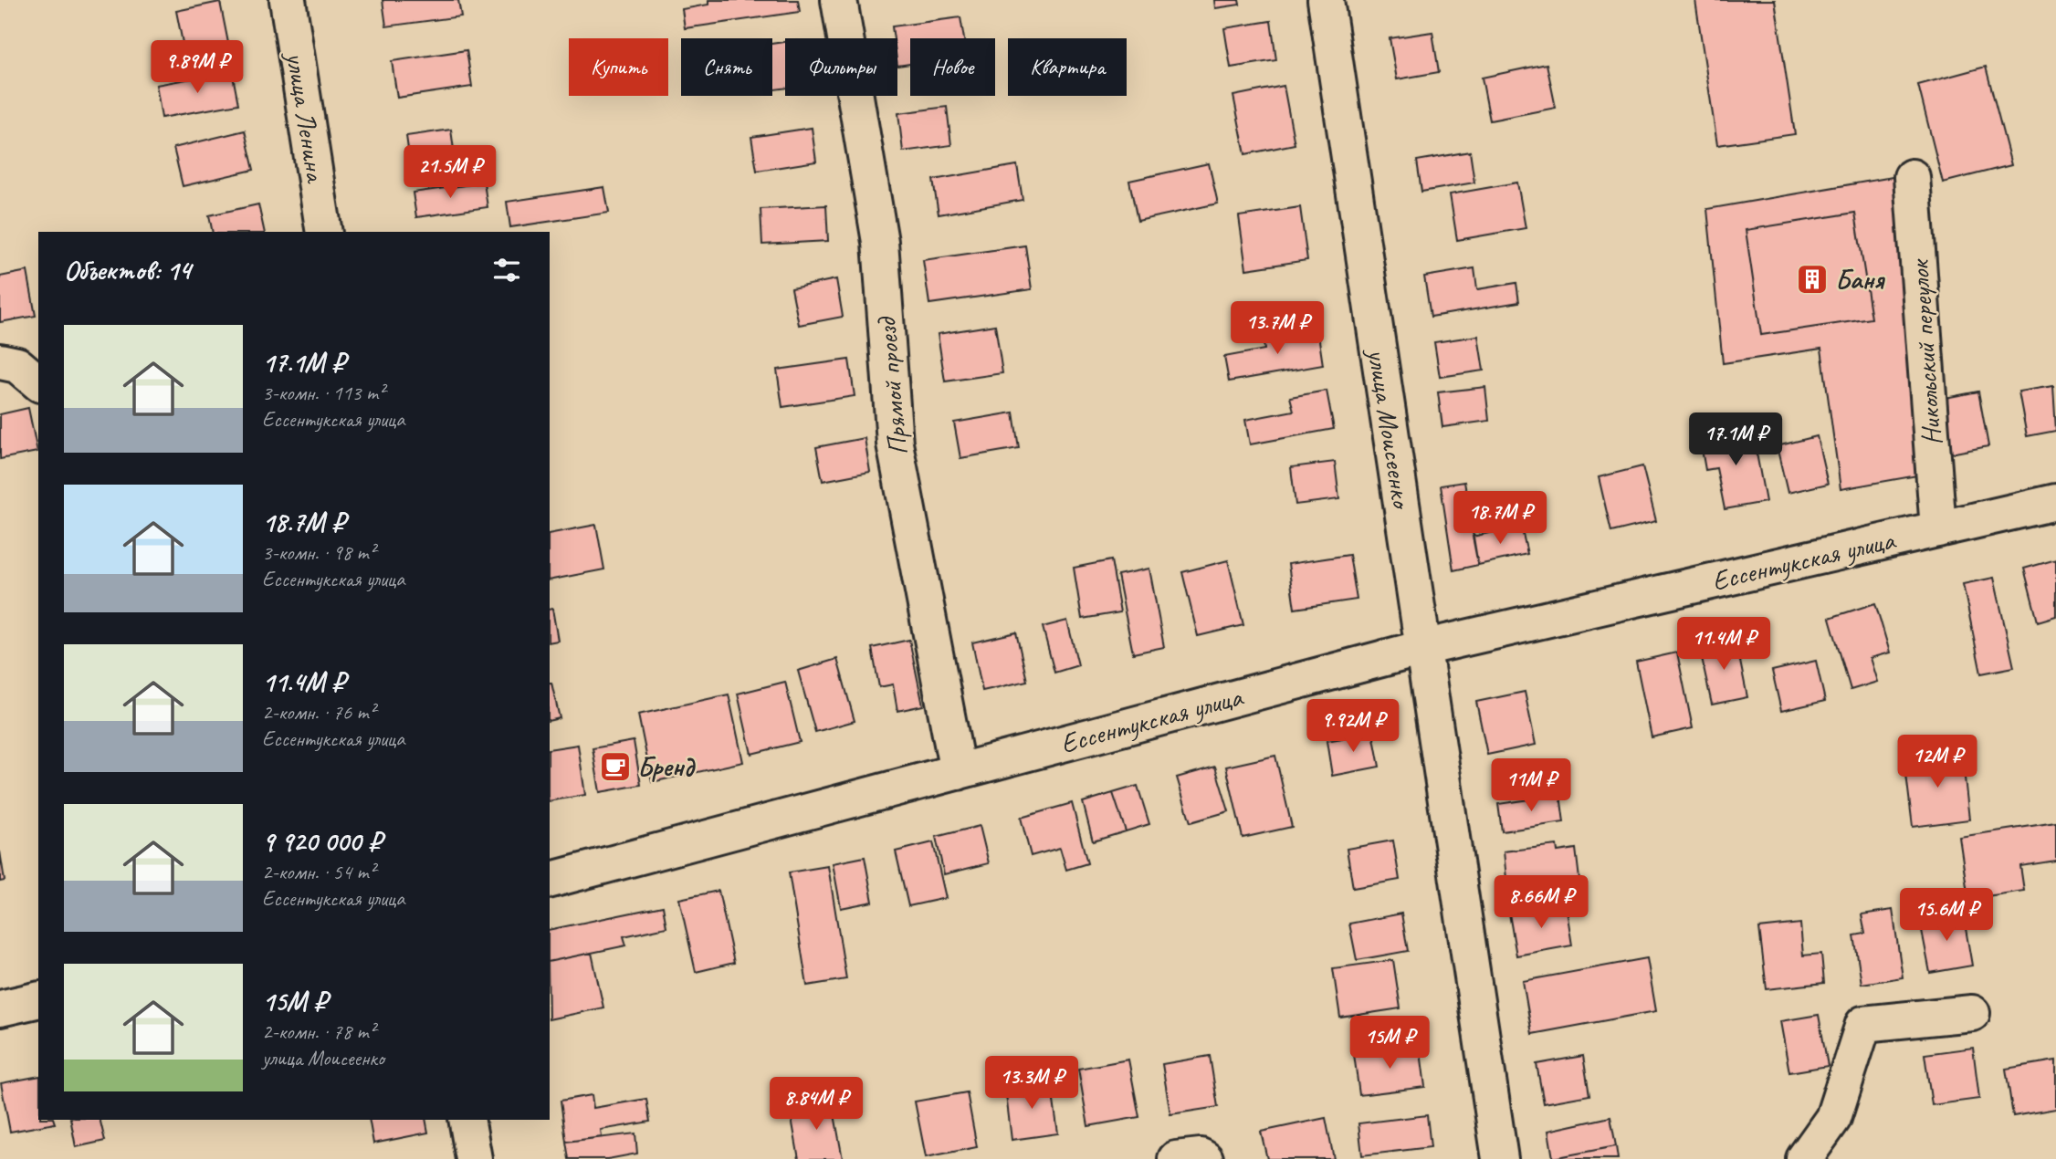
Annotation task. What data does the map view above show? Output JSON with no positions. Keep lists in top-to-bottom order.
{
  "streets": {
    "street": [
      "улица Ленина",
      "Никольский переулок",
      "Прямой проезд",
      "улица Моисеенко",
      "Ессентукская улица"
    ]
  },
  "crossings": [
    ["Никольский переулок", "Ессентукская улица"],
    ["Прямой проезд", "Ессентукская улица"],
    ["улица Моисеенко", "Ессентукская улица"]
  ],
  "places": {
    "building": ["Баня"],
    "cafe": ["Бренд"]
  },
  "page": {
    "chip": [
      "Купить",
      "Снять",
      "Фильтры",
      "Новое",
      "Квартира"
    ],
    "price": [
      "9.89M ₽",
      "21.5M ₽",
      "13.7M ₽",
      "17.1M ₽",
      "18.7M ₽",
      "11.4M ₽",
      "9.92M ₽",
      "12M ₽",
      "11M ₽",
      "8.66M ₽",
      "15.6M ₽",
      "15M ₽",
      "13.3M ₽",
      "8.84M ₽"
    ],
    "heading": "Объектов: 14",
    "list": [
      {
        "name": "17.1M ₽",
        "note": "3-комн. · 113 m² · Ессентукская улица"
      },
      {
        "name": "18.7M ₽",
        "note": "3-комн. · 98 m² · Ессентукская улица"
      },
      {
        "name": "11.4M ₽",
        "note": "2-комн. · 76 m² · Ессентукская улица"
      },
      {
        "name": "9 920 000 ₽",
        "note": "2-комн. · 54 m² · Ессентукская улица"
      },
      {
        "name": "15M ₽",
        "note": "2-комн. · 78 m² · улица Моисеенко"
      }
    ]
  }
}
